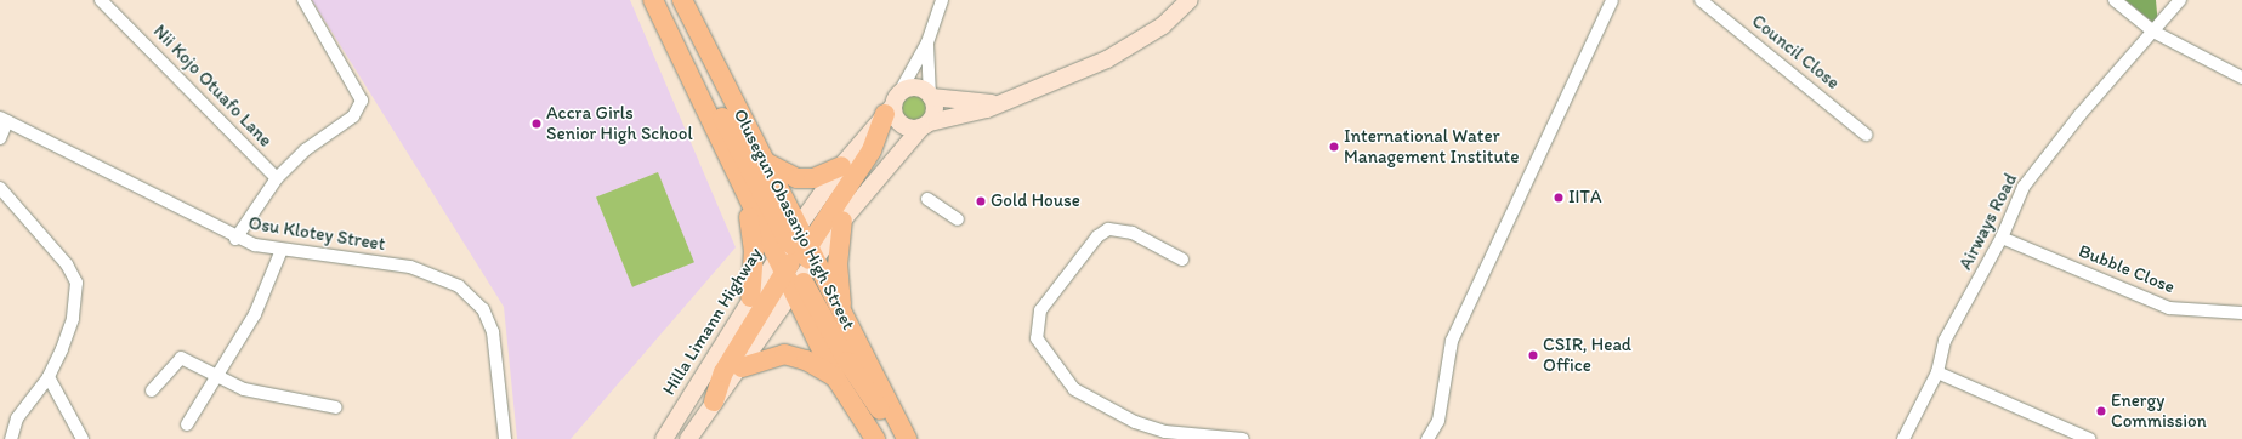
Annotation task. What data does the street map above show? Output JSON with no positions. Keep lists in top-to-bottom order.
{
  "streets": {
    "main road": ["Olusegun Obasanjo High Street"],
    "street": [
      "Council Close",
      "Nii Kojo Otuafo Lane",
      "Airways Road",
      "Osu Klotey Street",
      "Bubble Close",
      "Hilla Limann Highway"
    ]
  },
  "crossings": [
    ["Olusegun Obasanjo High Street", "Hilla Limann Highway"],
    ["Airways Road", "Bubble Close"]
  ],
  "places": [
    "Accra Girls Senior High School",
    "International Water Management Institute",
    "IITA",
    "Gold House",
    "CSIR, Head Office",
    "Energy Commission"
  ]
}
